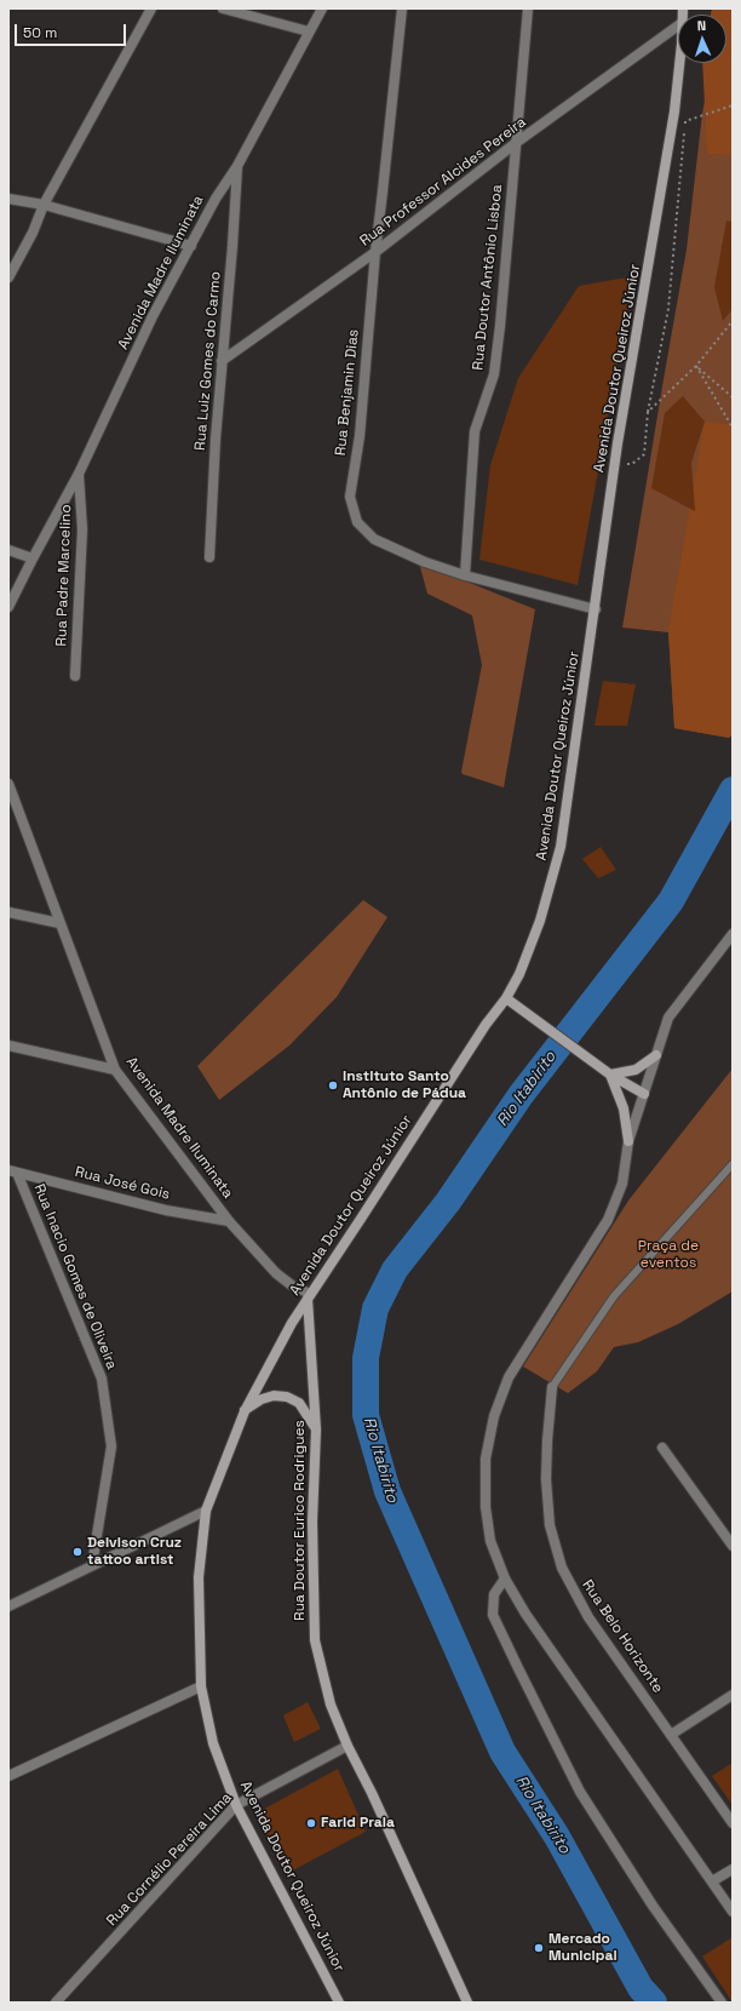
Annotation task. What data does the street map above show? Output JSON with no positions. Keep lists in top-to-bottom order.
{
  "streets": {
    "main road": ["Avenida Doutor Queiroz Júnior", "Rua Doutor Eurico Rodrigues"],
    "street": [
      "Rua Professor Alcides Pereira",
      "Avenida Madre Iluminata",
      "Rua Doutor Antônio Lisboa",
      "Rua Luiz Gomes do Carmo",
      "Rua Benjamin Dias",
      "Rua Padre Marcelino",
      "Rua José Gois",
      "Rua Inacio Gomes de Oliveira",
      "Rua Belo Horizonte",
      "Rua Cornélio Pereira Lima"
    ]
  },
  "crossings": [
    ["Rua Professor Alcides Pereira", "Rua Doutor Antônio Lisboa"],
    ["Rua Professor Alcides Pereira", "Rua Luiz Gomes do Carmo"],
    ["Rua Professor Alcides Pereira", "Rua Benjamin Dias"],
    ["Avenida Madre Iluminata", "Rua Luiz Gomes do Carmo"],
    ["Avenida Madre Iluminata", "Avenida Doutor Queiroz Júnior"],
    ["Avenida Madre Iluminata", "Rua Padre Marcelino"],
    ["Avenida Madre Iluminata", "Rua José Gois"],
    ["Avenida Madre Iluminata", "Rua Doutor Eurico Rodrigues"],
    ["Rua Doutor Antônio Lisboa", "Rua Benjamin Dias"],
    ["Avenida Doutor Queiroz Júnior", "Rua Benjamin Dias"],
    ["Avenida Doutor Queiroz Júnior", "Rua Doutor Eurico Rodrigues"],
    ["Avenida Doutor Queiroz Júnior", "Rua Cornélio Pereira Lima"],
    ["Rua José Gois", "Rua Inacio Gomes de Oliveira"],
    ["Rua Doutor Eurico Rodrigues", "Rua Cornélio Pereira Lima"]
  ],
  "water": ["Rio Itabirito"],
  "parks": ["Praça de eventos"],
  "places": [
    "Instituto Santo Antônio de Pádua",
    "Deivison Cruz tattoo artist",
    "Farid Praia",
    "Mercado Municipal"
  ],
  "scale_bar": "50 m",
  "north": "top"
}
